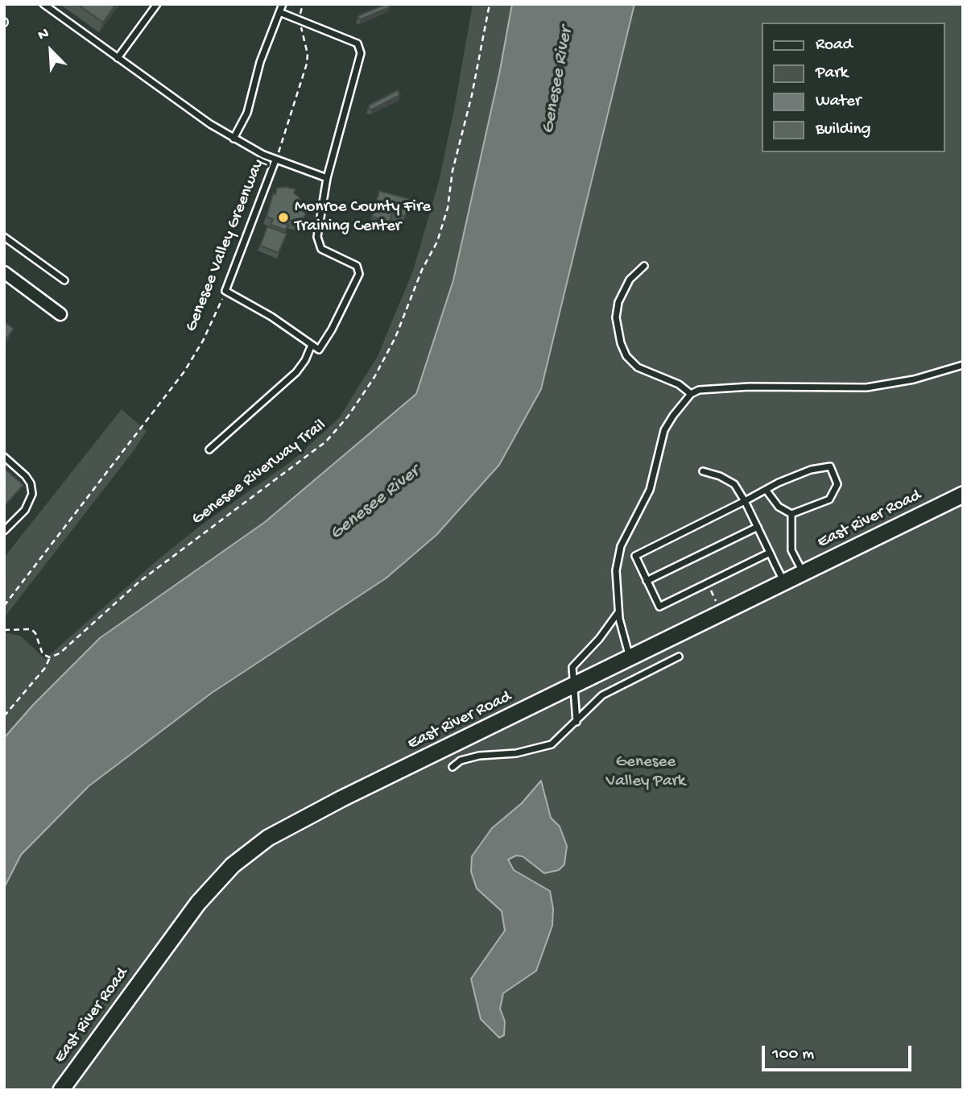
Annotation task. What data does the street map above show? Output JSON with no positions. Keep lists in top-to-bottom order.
{
  "streets": {
    "street": ["East River Road"],
    "lane": ["Genesee Valley Greenway"],
    "path": ["Genesee Riverway Trail"]
  },
  "water": ["Genesee River"],
  "parks": ["Genesee Valley Park"],
  "places": ["Monroe County Fire Training Center"],
  "legend": [
    "Road",
    "Park",
    "Water",
    "Building"
  ],
  "scale_bar": "100 m",
  "north": "top left"
}
